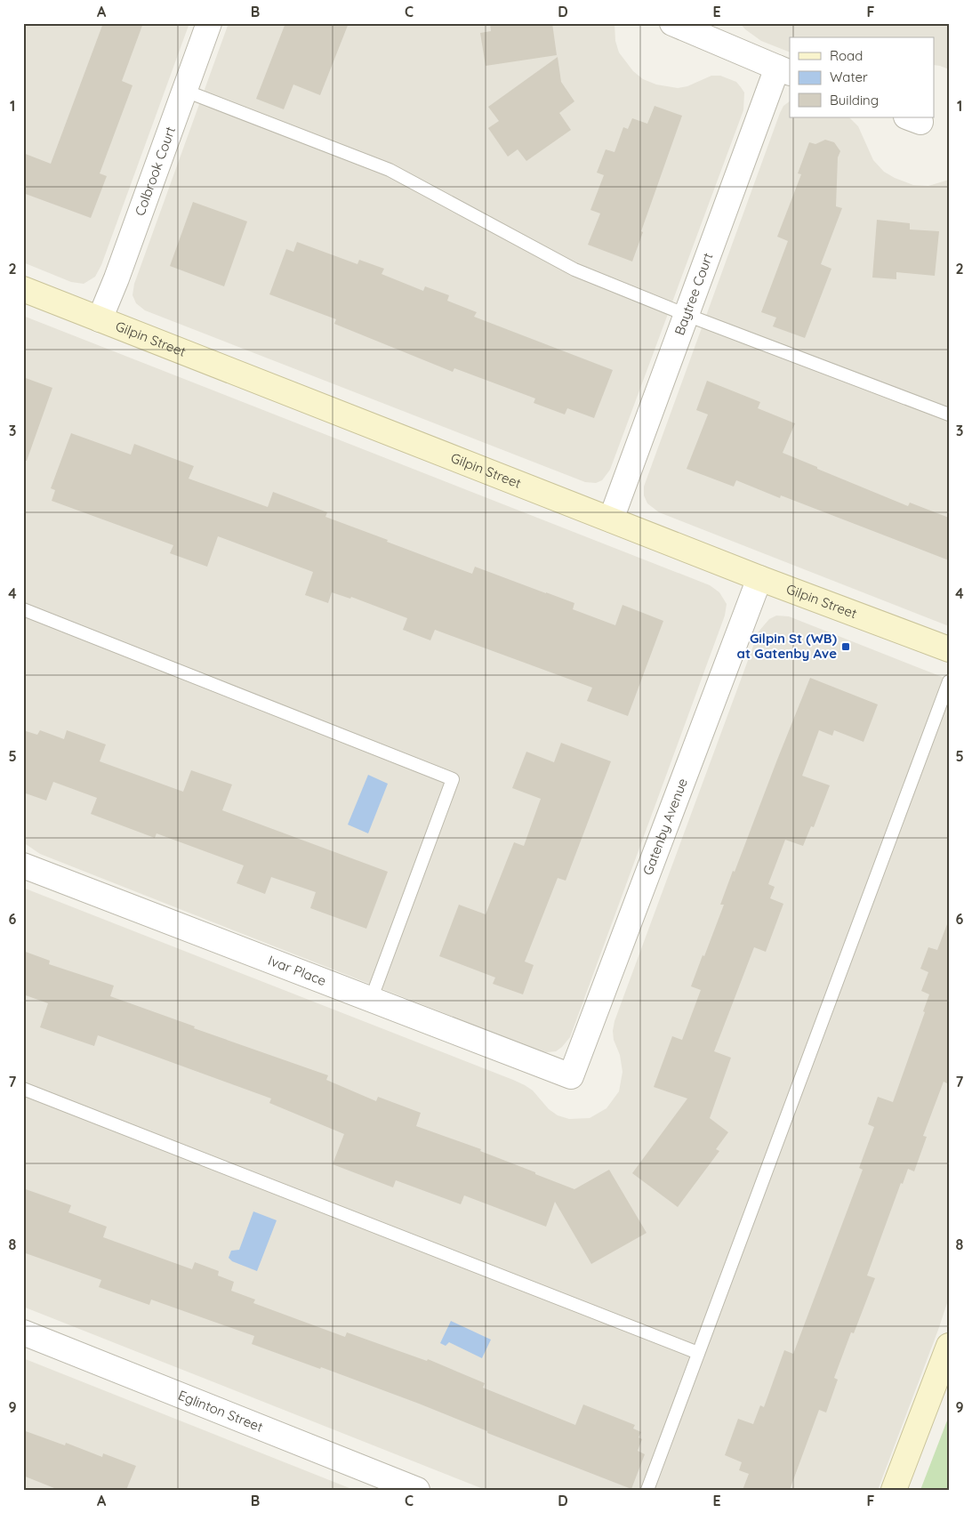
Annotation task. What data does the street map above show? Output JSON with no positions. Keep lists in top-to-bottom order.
{
  "streets": {
    "street": [
      "Colbrook Court",
      "Baytree Court",
      "Gilpin Street",
      "Gatenby Avenue",
      "Ivar Place",
      "Eglinton Street"
    ]
  },
  "crossings": [
    ["Colbrook Court", "Gilpin Street"],
    ["Baytree Court", "Gilpin Street"],
    ["Gilpin Street", "Gatenby Avenue"],
    ["Gatenby Avenue", "Ivar Place"]
  ],
  "places": {
    "transit": ["Gilpin St (WB) at Gatenby Ave"]
  },
  "legend": ["Road", "Water", "Building"],
  "grid": {
    "columns": [
      "A",
      "B",
      "C",
      "D",
      "E",
      "F"
    ],
    "rows": [
      "1",
      "2",
      "3",
      "4",
      "5",
      "6",
      "7",
      "8",
      "9"
    ]
  }
}
